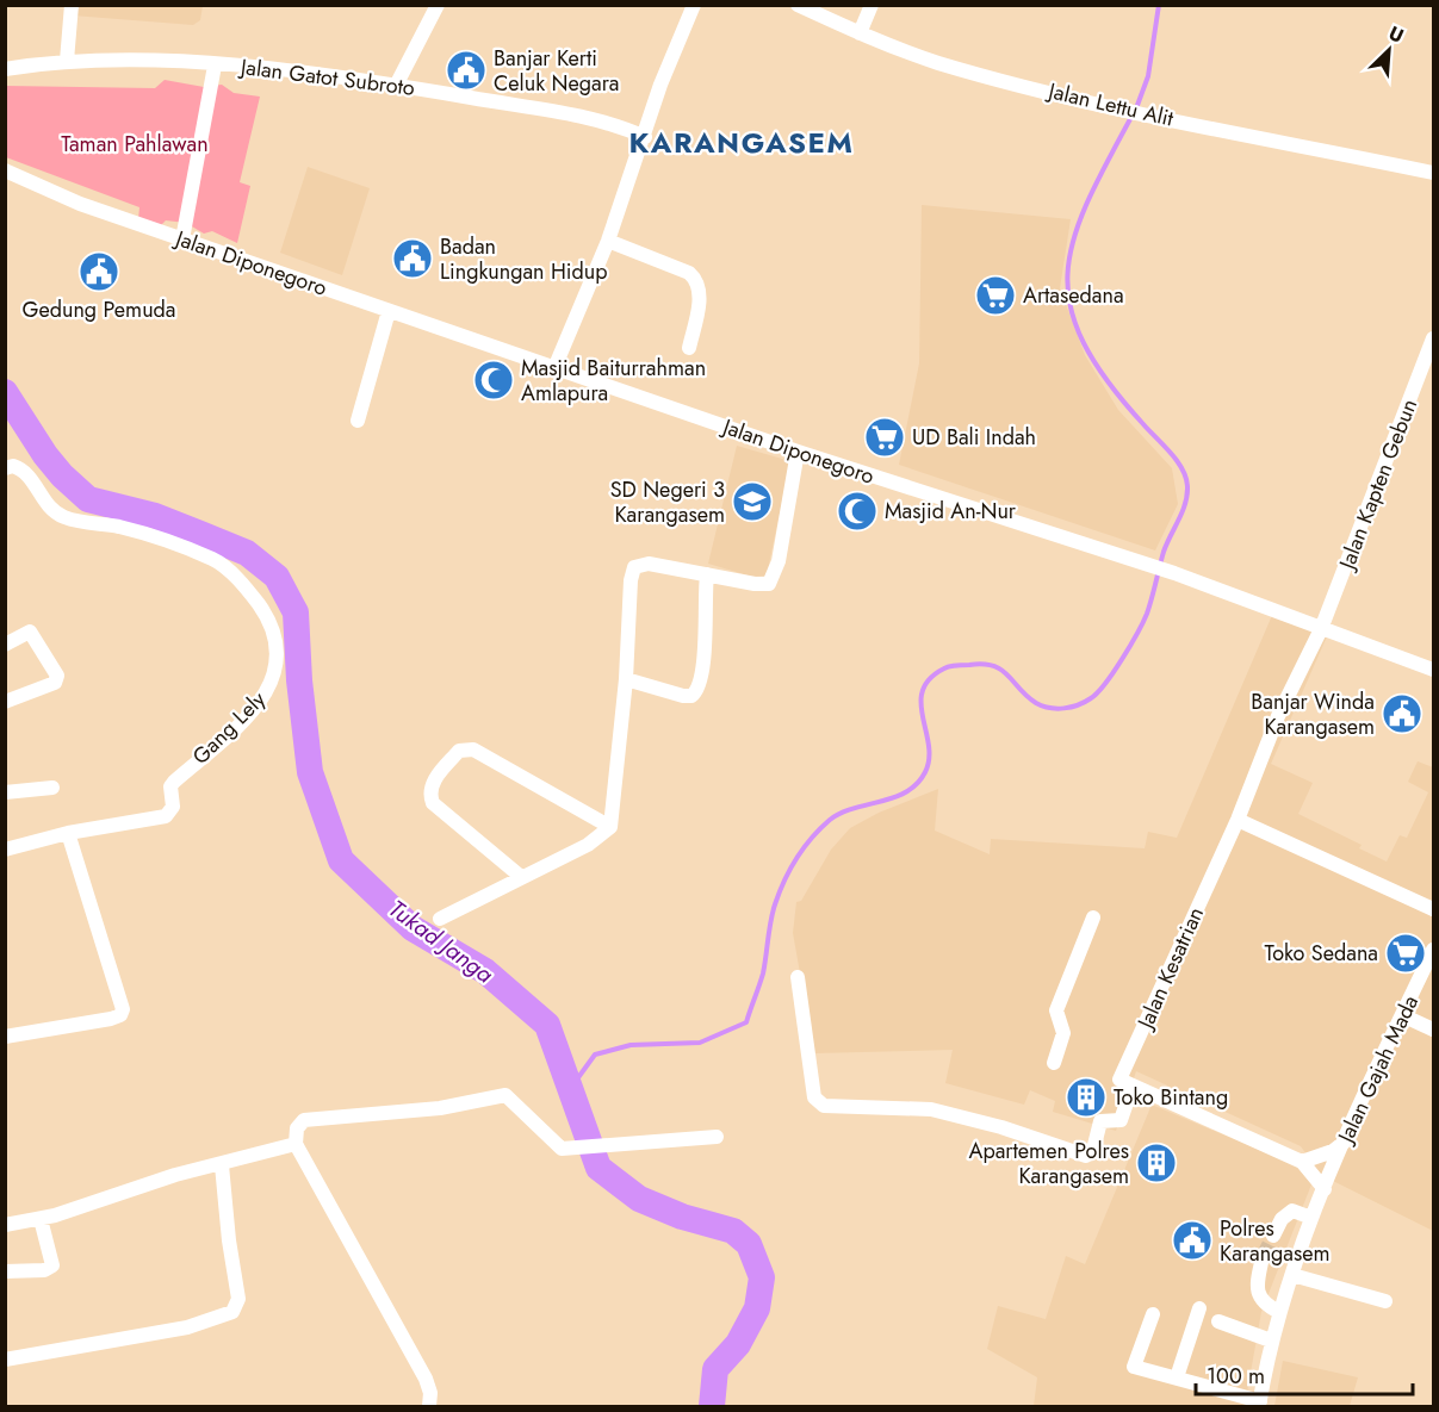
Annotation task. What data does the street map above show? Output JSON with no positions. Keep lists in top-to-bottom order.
{
  "streets": {
    "street": [
      "Jalan Gatot Subroto",
      "Jalan Lettu Alit",
      "Jalan Diponegoro",
      "Jalan Kapten Gebun",
      "Gang Lely",
      "Jalan Kesatrian",
      "Jalan Gajah Mada"
    ]
  },
  "crossings": [
    ["Jalan Diponegoro", "Jalan Kapten Gebun"],
    ["Jalan Diponegoro", "Jalan Kesatrian"],
    ["Jalan Kapten Gebun", "Jalan Kesatrian"]
  ],
  "districts": ["KARANGASEM"],
  "water": ["Tukad Janga"],
  "parks": ["Taman Pahlawan"],
  "places": {
    "public building": [
      "Banjar Kerti Celuk Negara",
      "Badan Lingkungan Hidup",
      "Gedung Pemuda",
      "Banjar Winda Karangasem",
      "Polres Karangasem"
    ],
    "supermarket": ["Artasedana", "UD Bali Indah", "Toko Sedana"],
    "mosque": ["Masjid Baiturrahman Amlapura", "Masjid An-Nur"],
    "school or university": ["SD Negeri 3 Karangasem"],
    "building": ["Toko Bintang", "Apartemen Polres Karangasem"]
  },
  "scale_bar": "100 m",
  "north": "top right"
}
